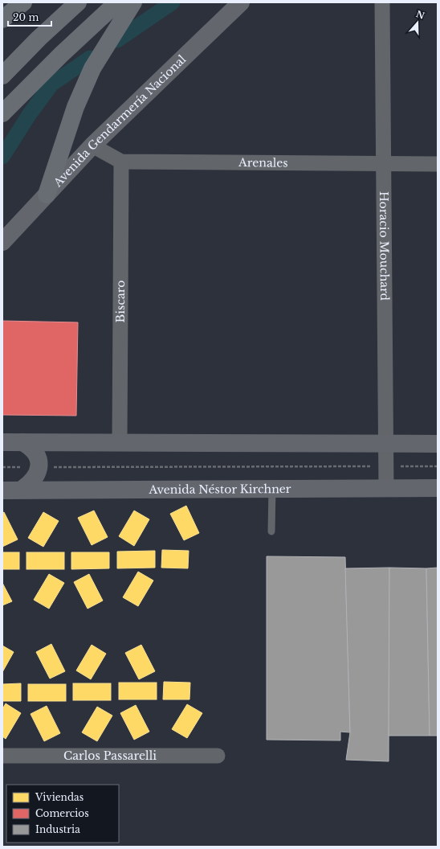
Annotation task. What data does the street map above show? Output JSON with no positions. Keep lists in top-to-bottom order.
{
  "streets": {
    "main road": ["Avenida Gendarmería Nacional", "Avenida Néstor Kirchner"],
    "street": [
      "Arenales",
      "Horacio Mouchard",
      "Biscaro",
      "Carlos Passarelli"
    ]
  },
  "crossings": [
    ["Avenida Gendarmería Nacional", "Arenales"],
    ["Arenales", "Horacio Mouchard"],
    ["Arenales", "Biscaro"],
    ["Horacio Mouchard", "Avenida Néstor Kirchner"]
  ],
  "legend": ["Viviendas", "Comercios", "Industria"],
  "scale_bar": "20 m",
  "north": "top"
}
